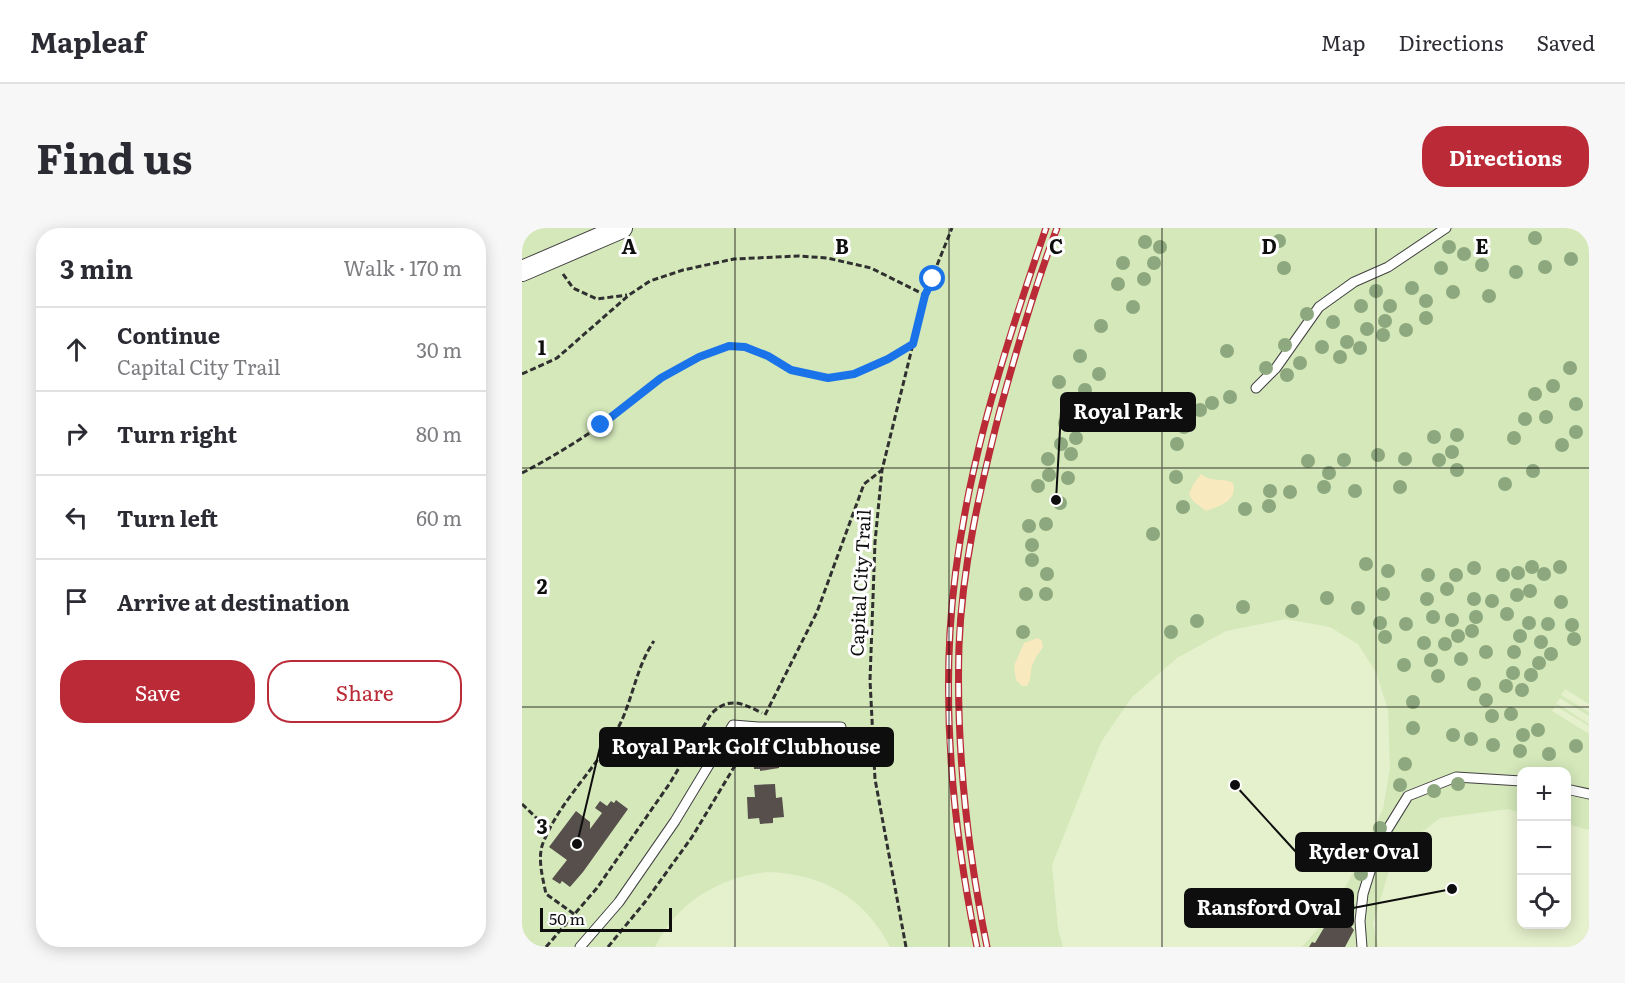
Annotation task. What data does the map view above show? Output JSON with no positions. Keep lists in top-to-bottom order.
{
  "streets": {
    "path": ["Capital City Trail"]
  },
  "places": [
    "Royal Park",
    "Ryder Oval",
    "Royal Park Golf Clubhouse",
    "Ransford Oval"
  ],
  "scale_bar": "50 m",
  "page": {
    "header": "Mapleaf",
    "nav": ["Map", "Directions", "Saved"],
    "title": "Find us",
    "buttons": [
      "Directions",
      ["Save", "Share"]
    ],
    "heading": ["3 min", "Walk · 170 m"],
    "list": [
      ["Continue", "Capital City Trail", "30 m"],
      ["Turn right", "80 m"],
      ["Turn left", "60 m"],
      "Arrive at destination"
    ],
    "map_buttons": ["+", "−"],
    "scale": "50 m"
  },
  "grid": {
    "columns": [
      "A",
      "B",
      "C",
      "D",
      "E"
    ],
    "rows": ["1", "2", "3"]
  }
}
